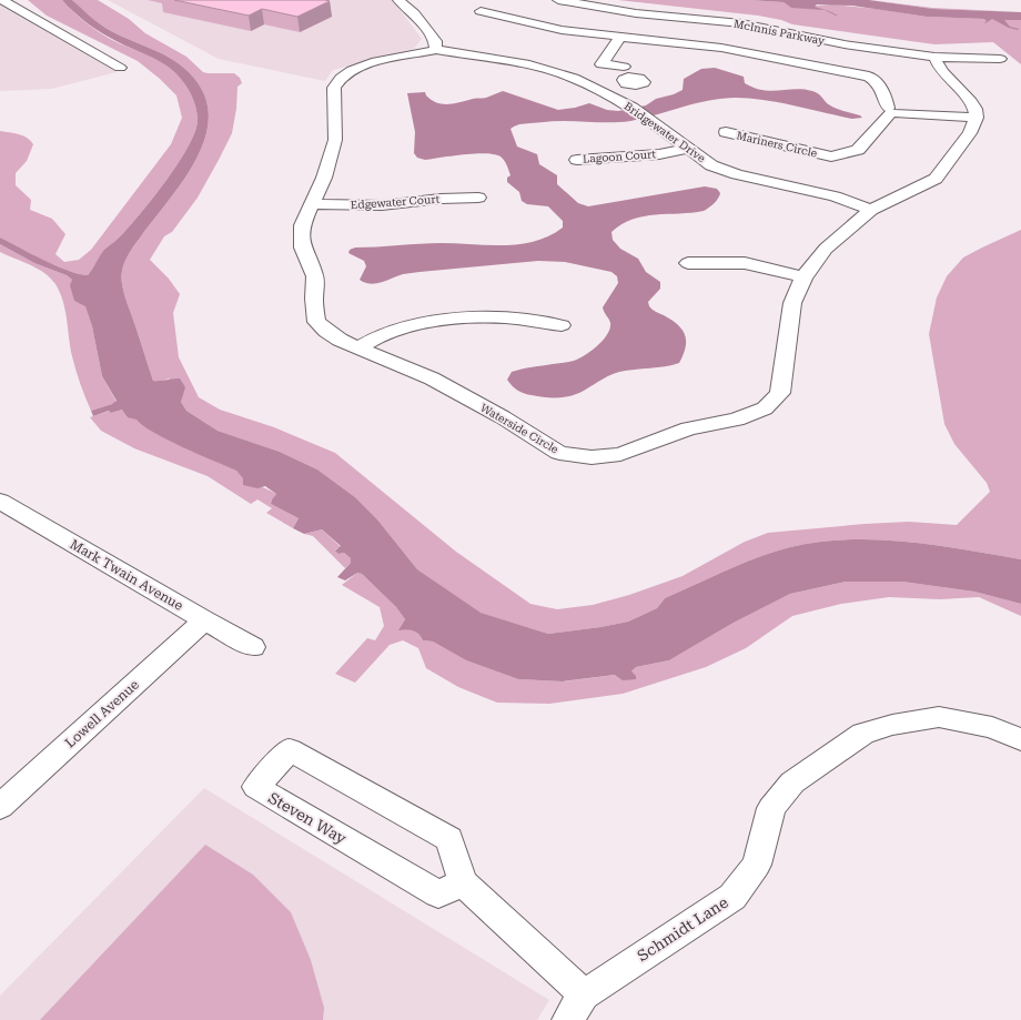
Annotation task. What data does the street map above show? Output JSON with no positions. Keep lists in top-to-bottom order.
{
  "streets": {
    "street": [
      "McInnis Parkway",
      "Bridgewater Drive",
      "Mariners Circle",
      "Lagoon Court",
      "Edgewater Court",
      "Waterside Circle",
      "Mark Twain Avenue",
      "Lowell Avenue",
      "Steven Way",
      "Schmidt Lane"
    ]
  },
  "crossings": [
    ["Bridgewater Drive", "Lagoon Court"],
    ["Bridgewater Drive", "Waterside Circle"],
    ["Edgewater Court", "Waterside Circle"],
    ["Mark Twain Avenue", "Lowell Avenue"]
  ]
}
